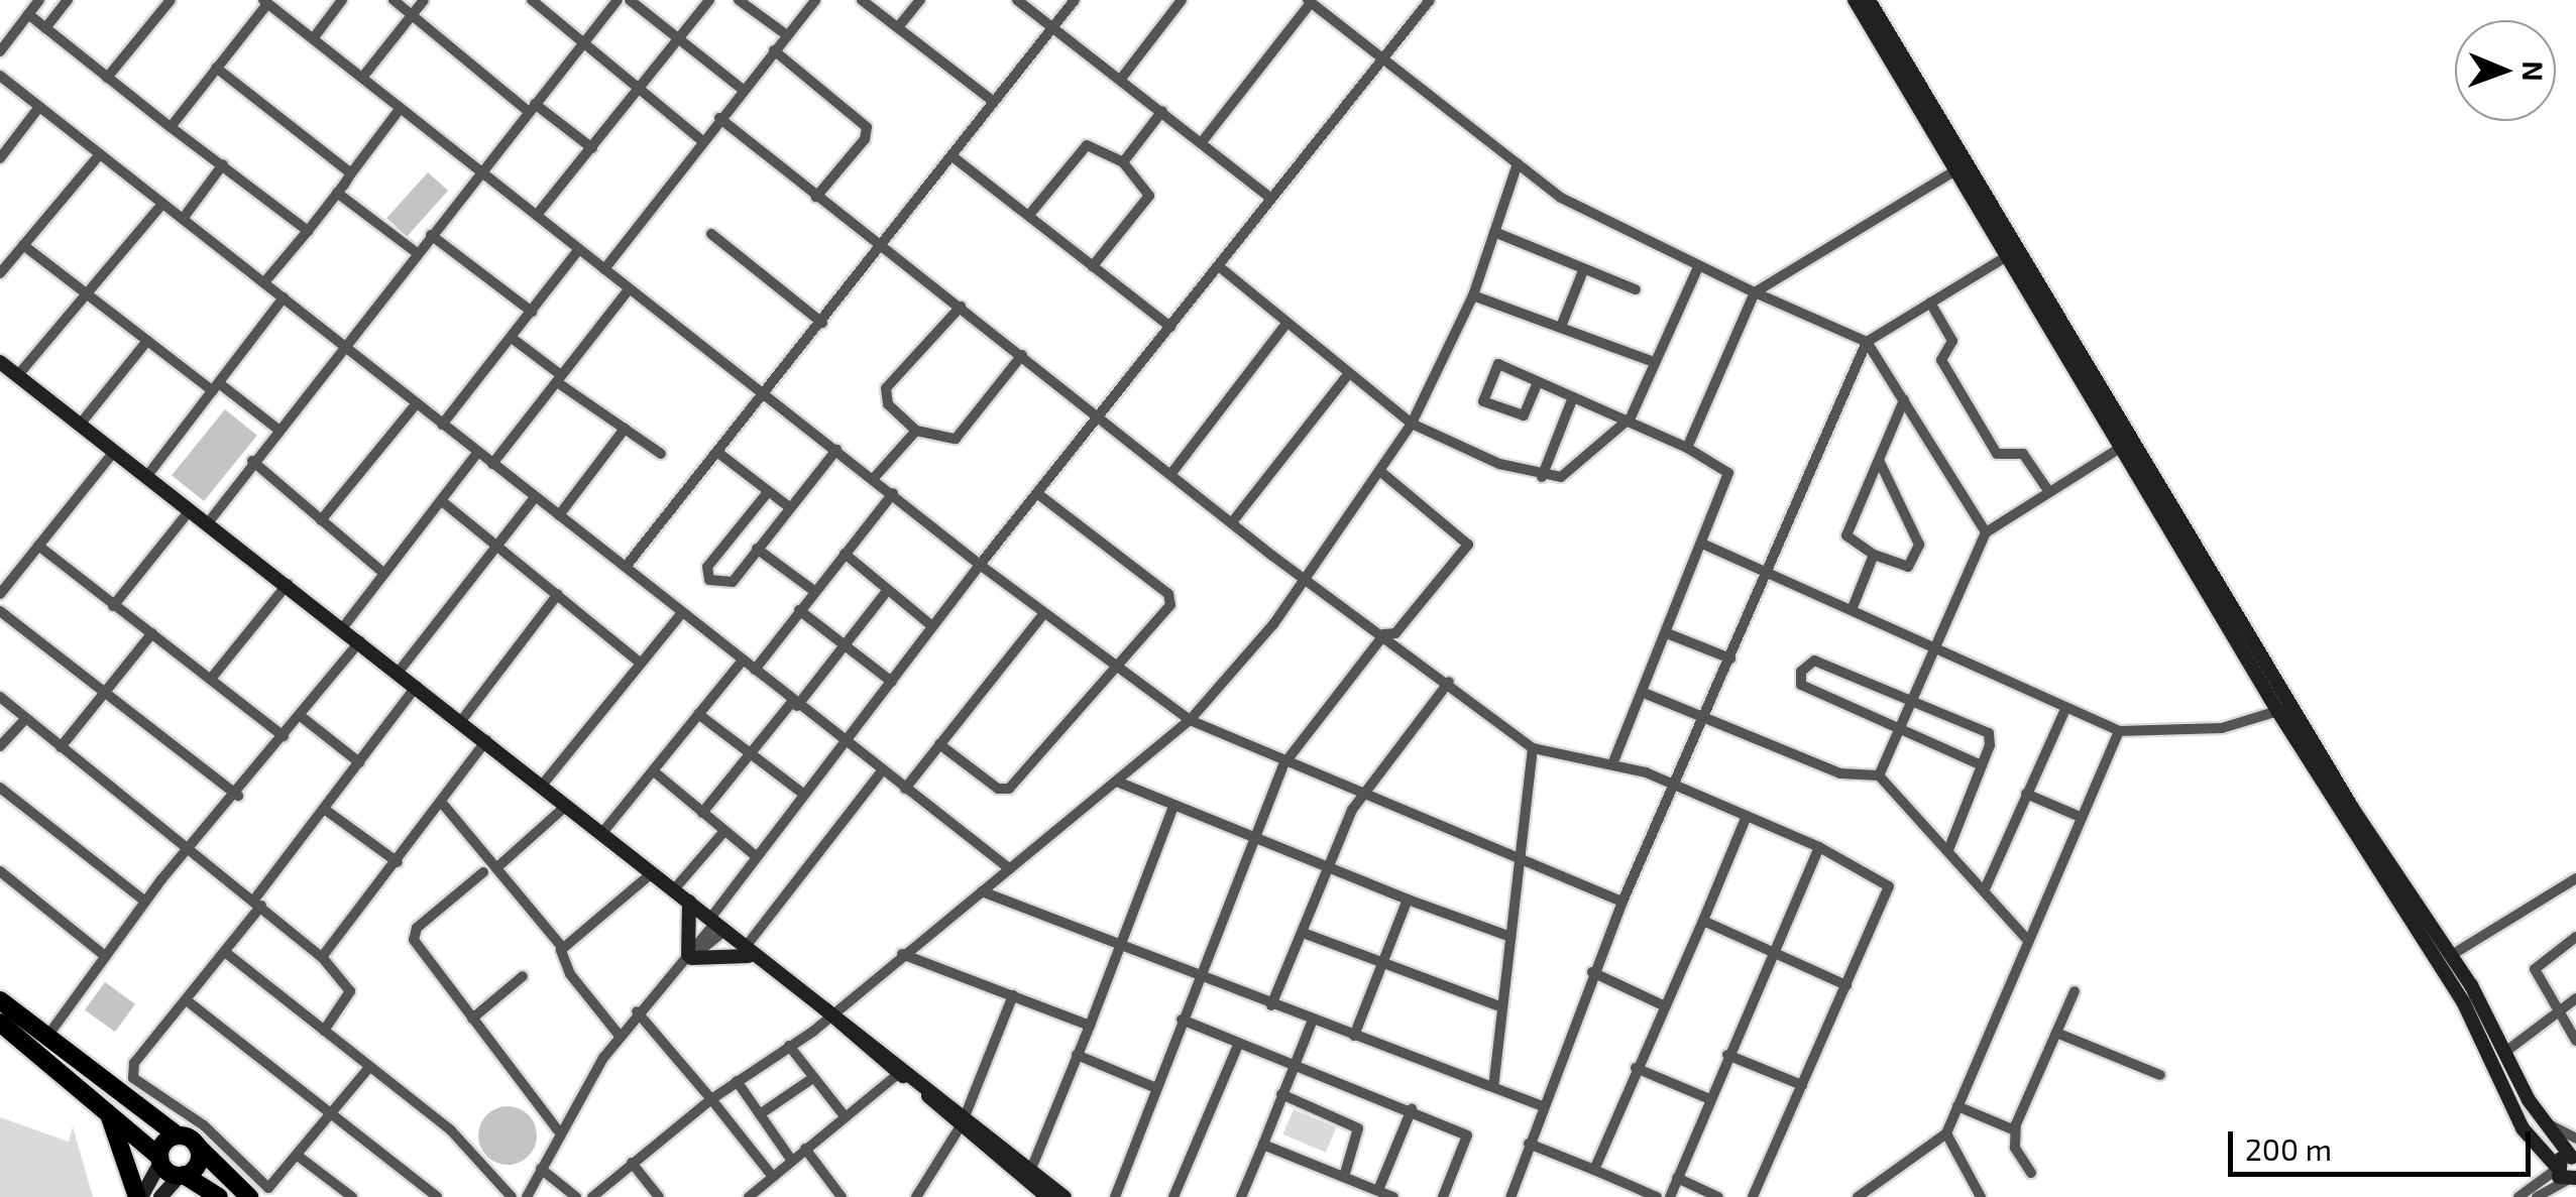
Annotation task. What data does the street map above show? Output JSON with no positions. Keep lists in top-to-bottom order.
{
  "scale_bar": "200 m",
  "north": "right"
}
